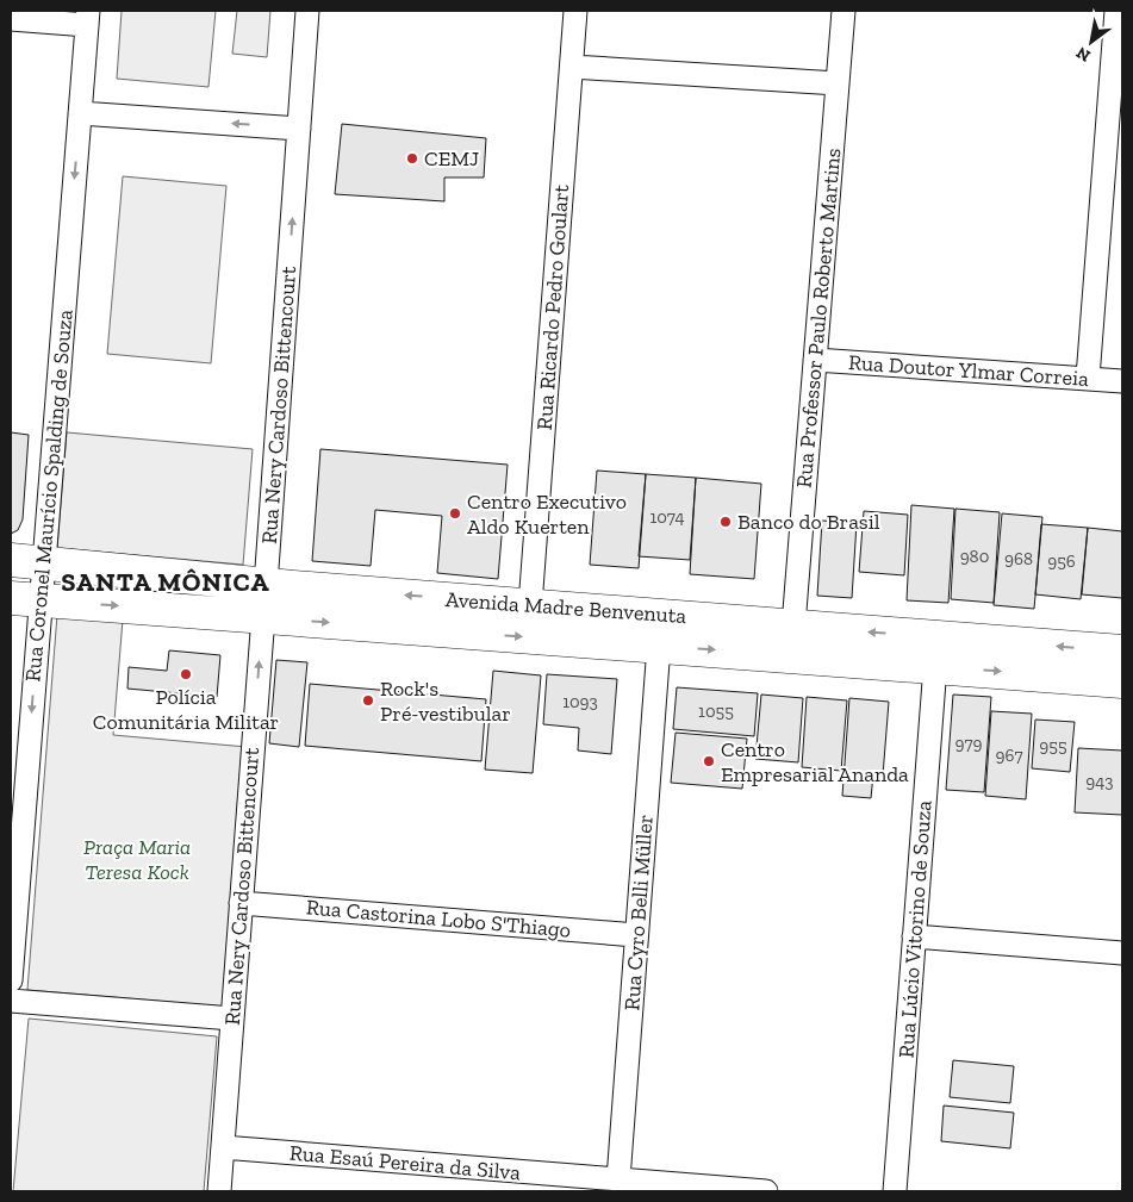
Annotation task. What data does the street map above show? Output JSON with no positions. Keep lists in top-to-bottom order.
{
  "streets": {
    "main road": ["Avenida Madre Benvenuta"],
    "street": [
      "Rua Ricardo Pedro Goulart",
      "Rua Professor Paulo Roberto Martins",
      "Rua Doutor Ylmar Correia",
      "Rua Nery Cardoso Bittencourt",
      "Rua Coronel Maurício Spalding de Souza",
      "Rua Cyro Belli Müller",
      "Rua Castorina Lobo S'Thiago",
      "Rua Lúcio Vitorino de Souza",
      "Rua Esaú Pereira da Silva"
    ]
  },
  "crossings": [
    ["Rua Ricardo Pedro Goulart", "Avenida Madre Benvenuta"],
    ["Rua Professor Paulo Roberto Martins", "Rua Doutor Ylmar Correia"],
    ["Rua Professor Paulo Roberto Martins", "Avenida Madre Benvenuta"],
    ["Rua Nery Cardoso Bittencourt", "Avenida Madre Benvenuta"],
    ["Rua Nery Cardoso Bittencourt", "Rua Castorina Lobo S'Thiago"],
    ["Rua Nery Cardoso Bittencourt", "Rua Esaú Pereira da Silva"],
    ["Rua Coronel Maurício Spalding de Souza", "Avenida Madre Benvenuta"],
    ["Avenida Madre Benvenuta", "Rua Cyro Belli Müller"],
    ["Avenida Madre Benvenuta", "Rua Lúcio Vitorino de Souza"],
    ["Rua Cyro Belli Müller", "Rua Castorina Lobo S'Thiago"],
    ["Rua Cyro Belli Müller", "Rua Esaú Pereira da Silva"]
  ],
  "one_way": ["Rua Nery Cardoso Bittencourt", "Rua Coronel Maurício Spalding de Souza"],
  "districts": ["SANTA MÔNICA"],
  "parks": ["Praça Maria Teresa Kock"],
  "places": [
    "CEMJ",
    "Centro Executivo Aldo Kuerten",
    "Banco do Brasil",
    "Polícia Comunitária Militar",
    "Rock's Pré-vestibular",
    "Centro Empresarial Ananda"
  ],
  "house_numbers": [
    "1074",
    "980",
    "968",
    "956",
    "1093",
    "1055",
    "979",
    "955",
    "967",
    "943"
  ],
  "north": "bottom left"
}
